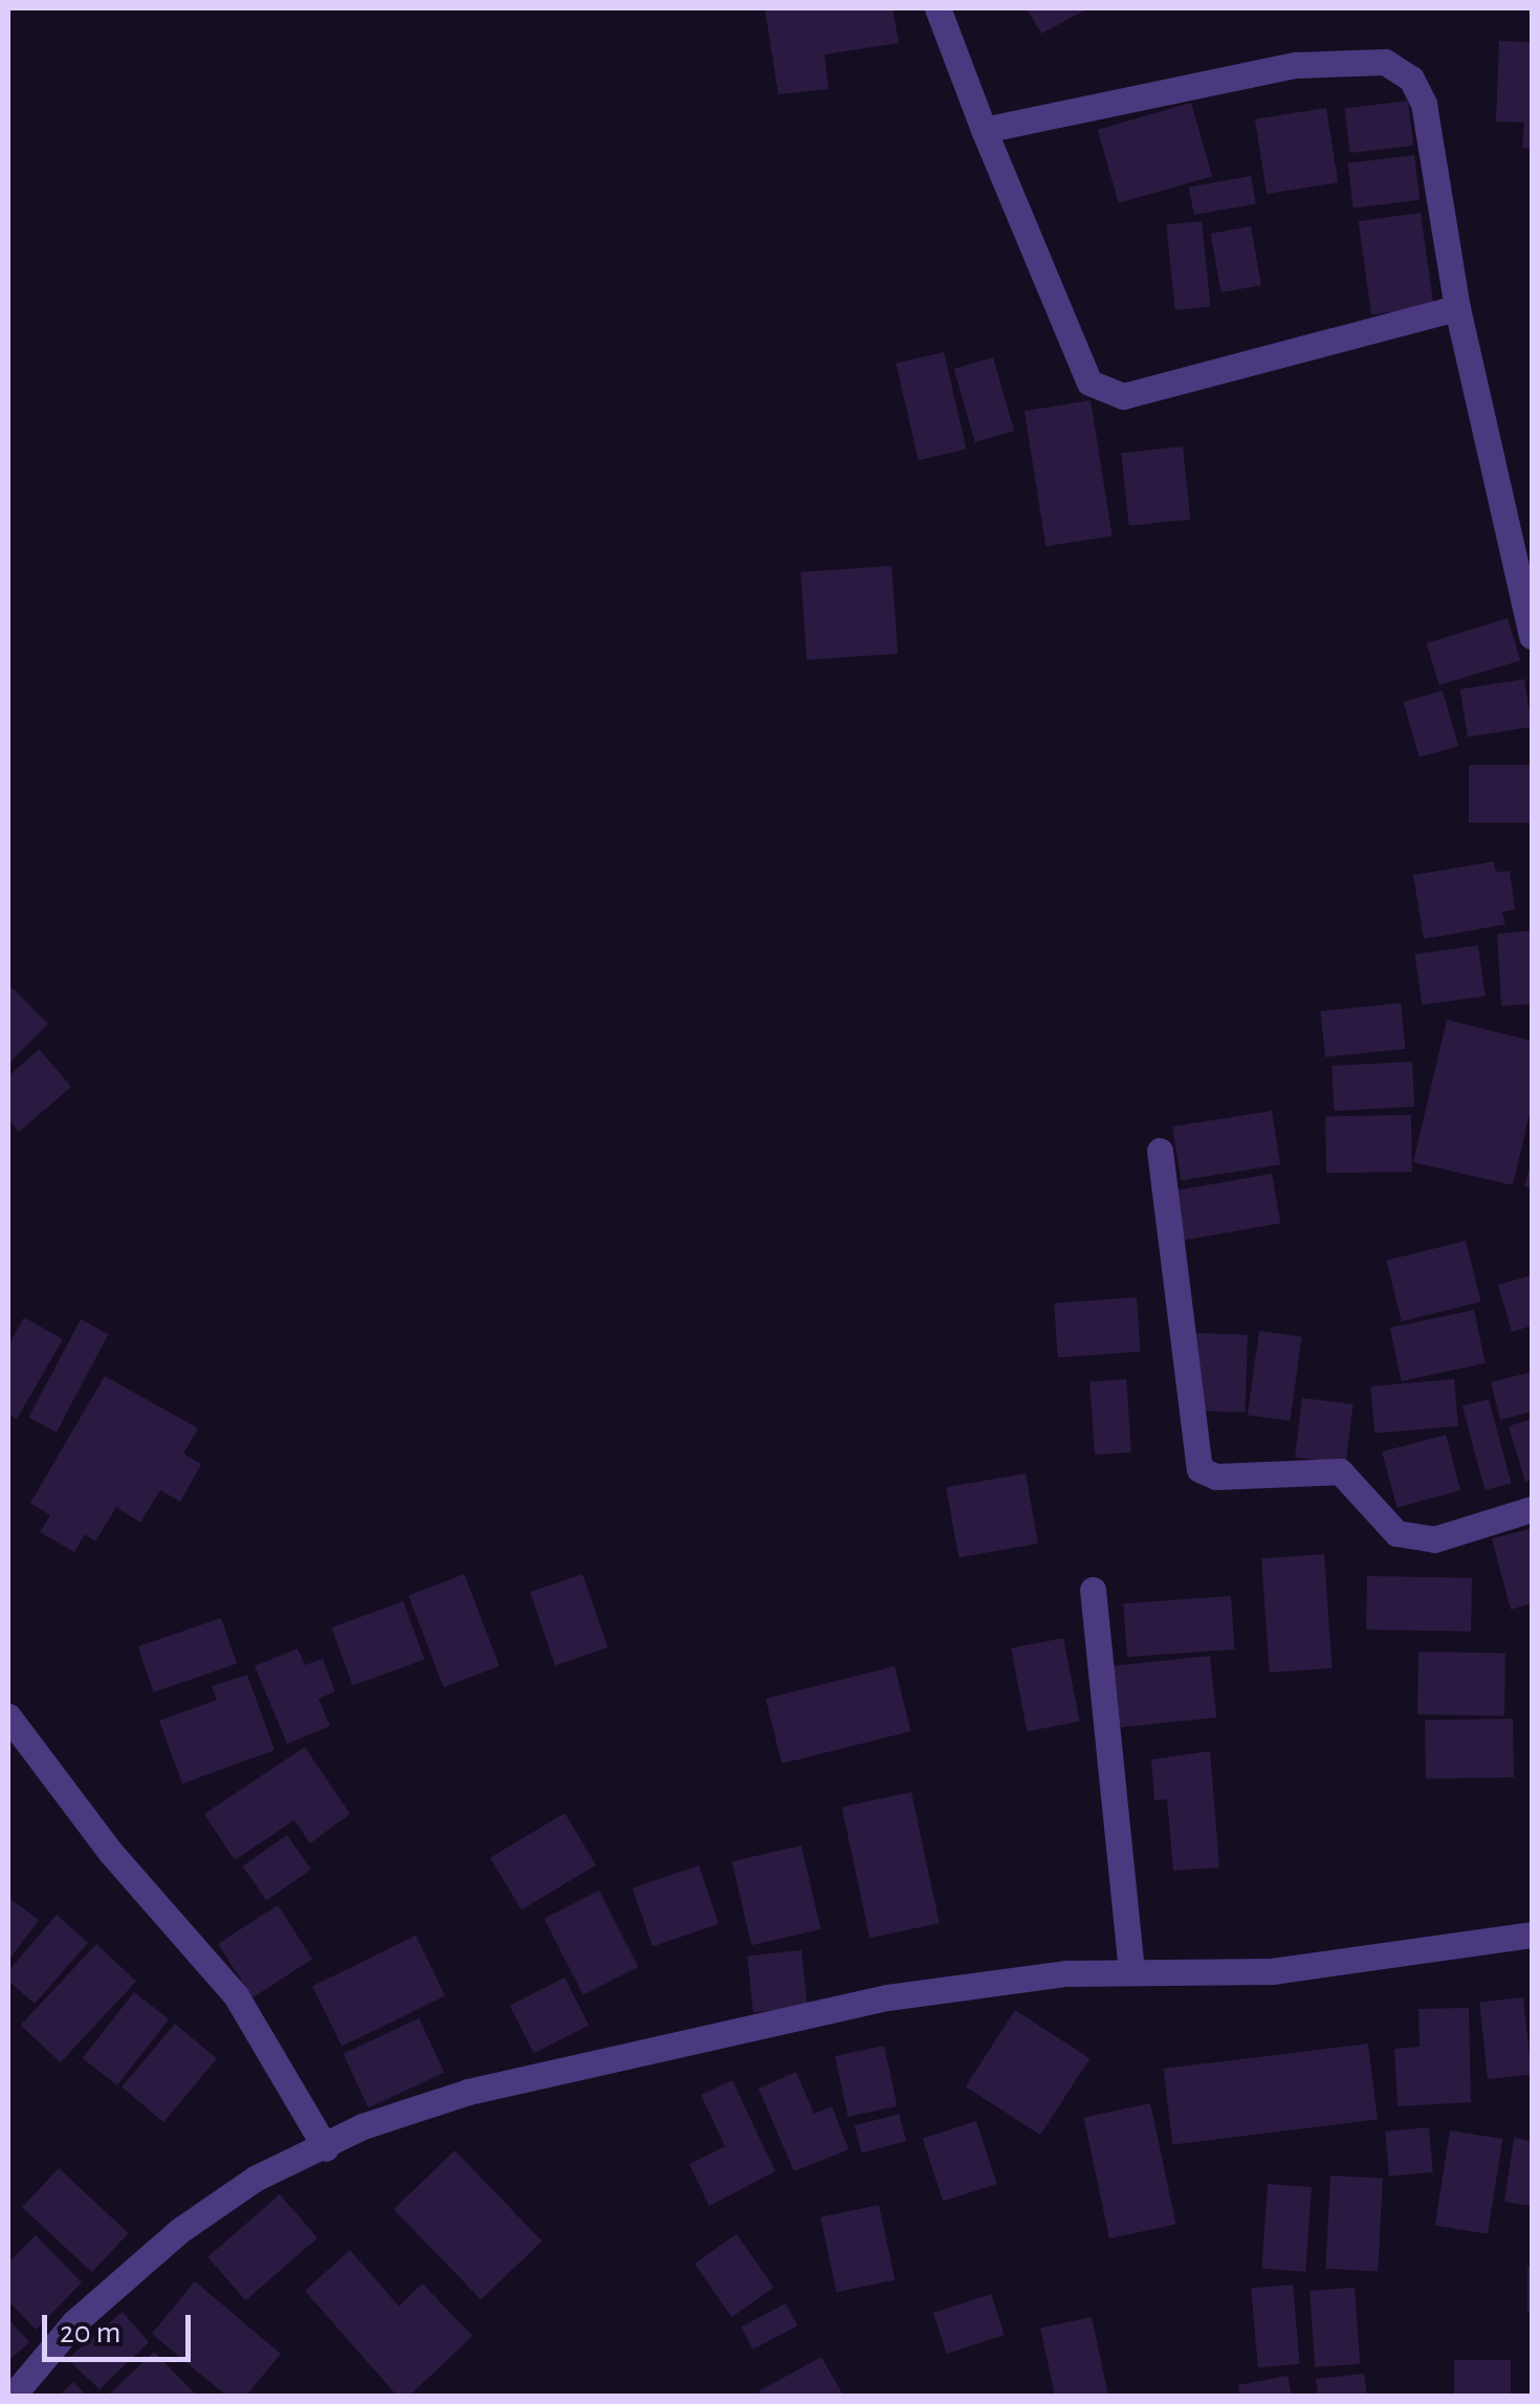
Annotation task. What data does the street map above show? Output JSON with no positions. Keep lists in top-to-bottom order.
{
  "scale_bar": "20 m"
}
